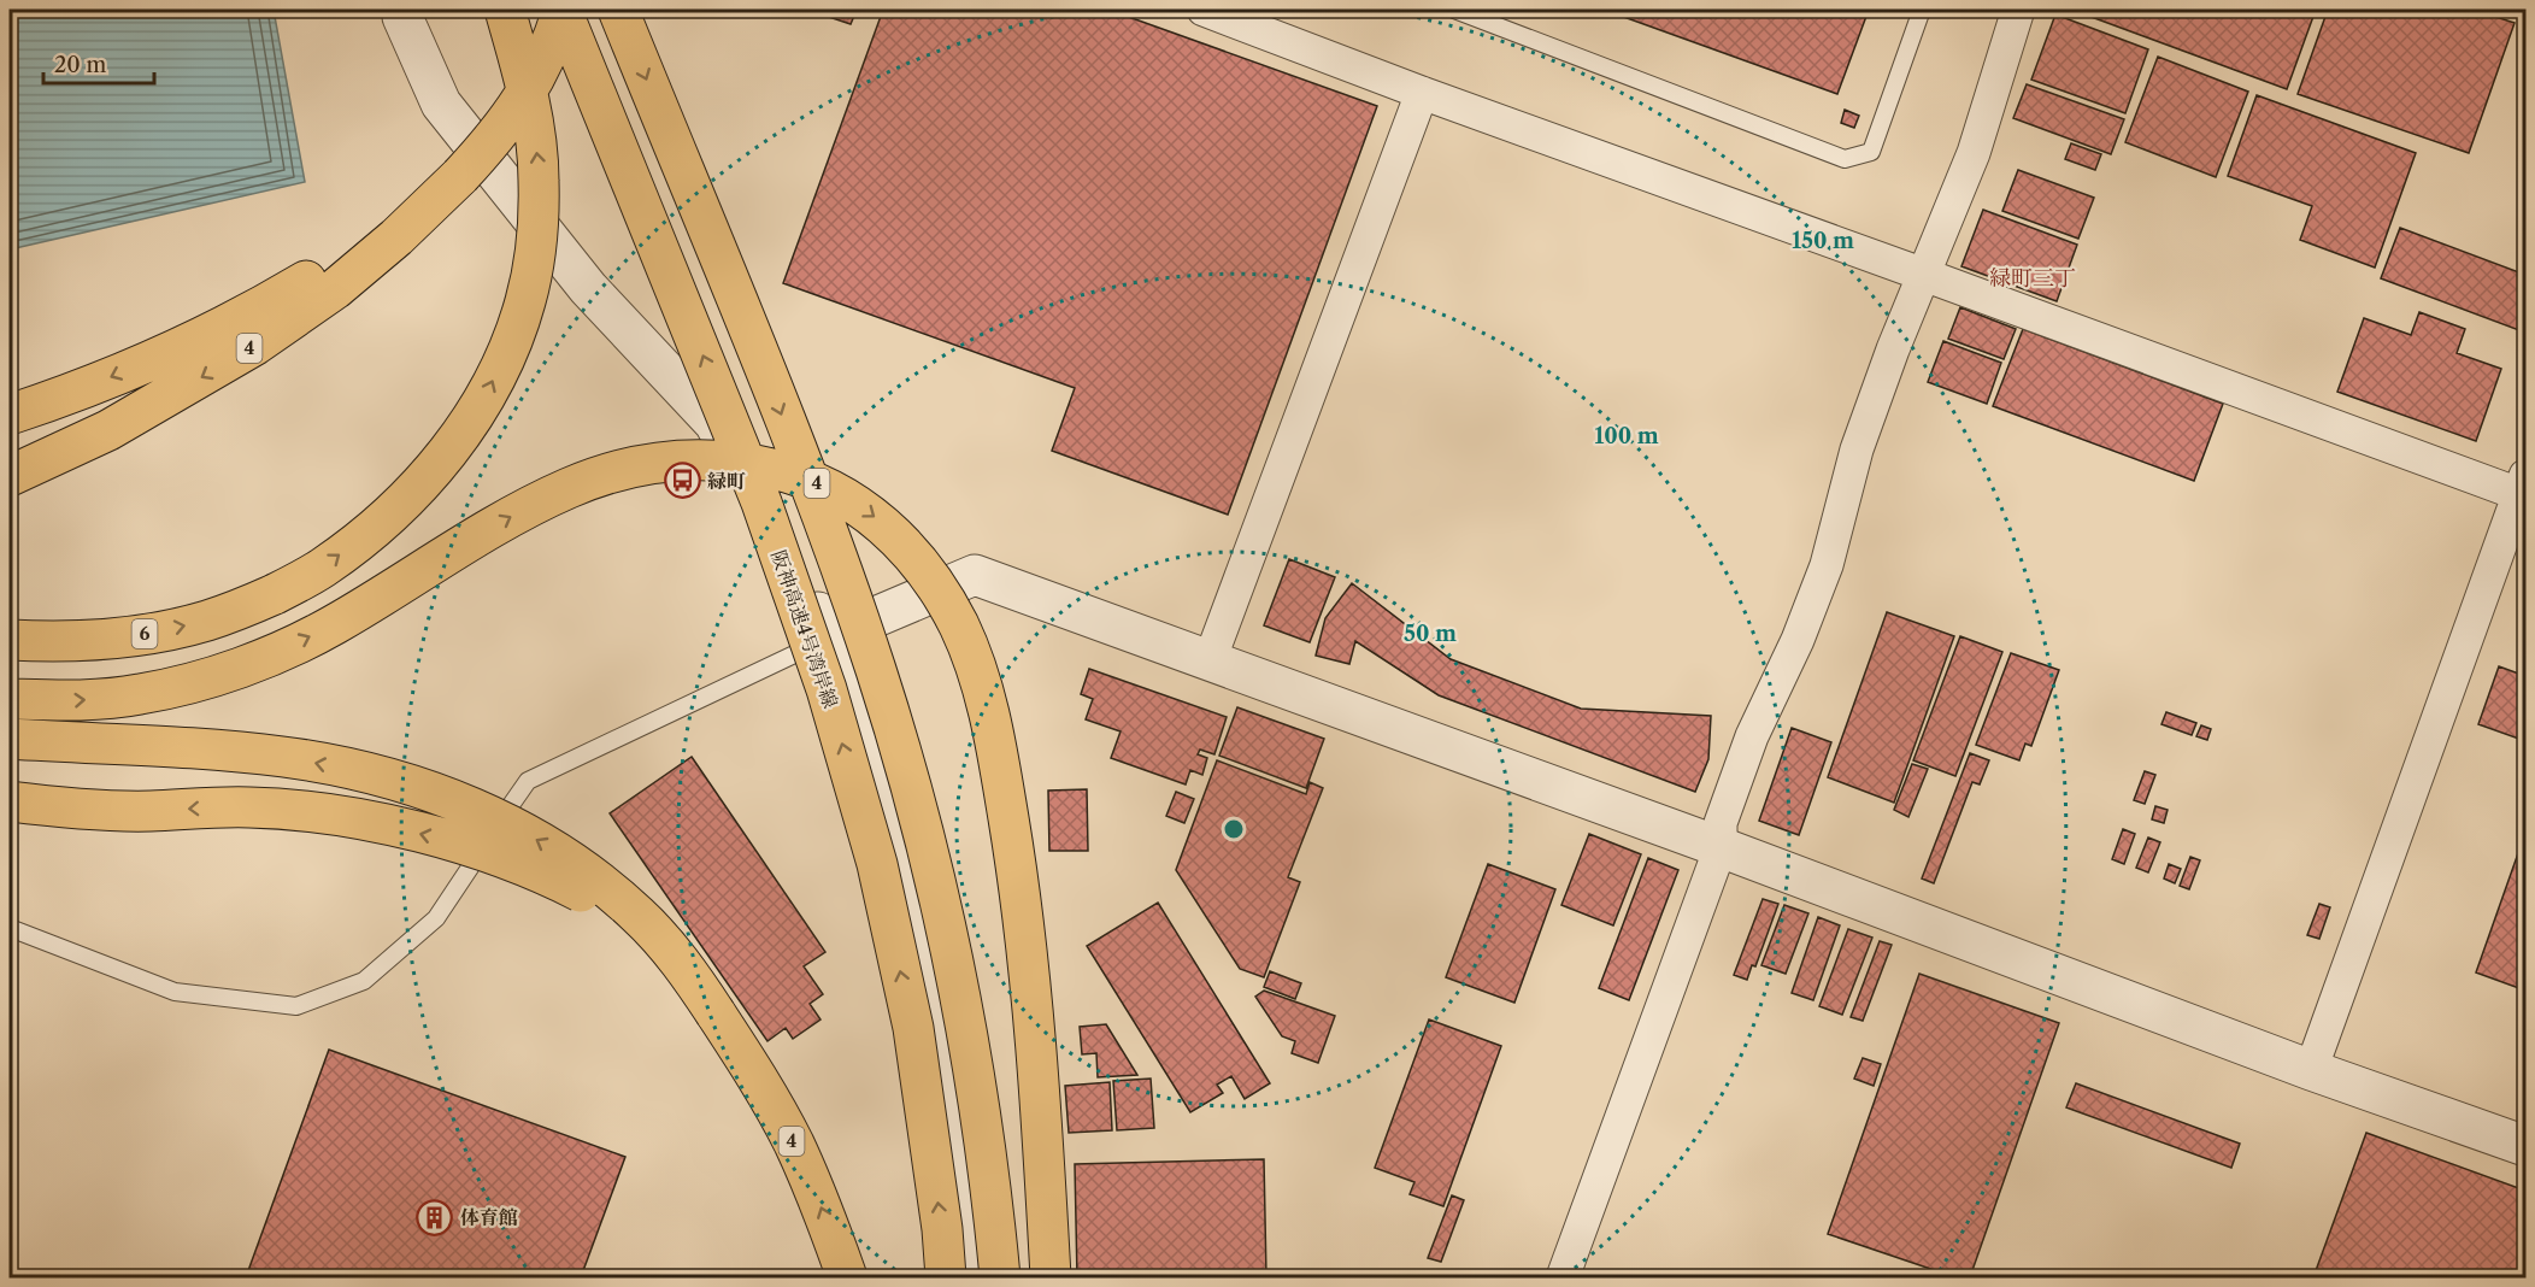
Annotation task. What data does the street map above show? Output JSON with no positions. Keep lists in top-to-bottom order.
{
  "streets": {
    "highway": ["4", "阪神高速4号湾岸線", "6"]
  },
  "crossings": [
    ["4", "阪神高速4号湾岸線"]
  ],
  "districts": ["緑町三丁"],
  "places": {
    "bus stop": ["緑町"],
    "building": ["体育館"]
  },
  "scale_bar": "20 m",
  "rings": ["150 m", "100 m", "50 m"]
}
